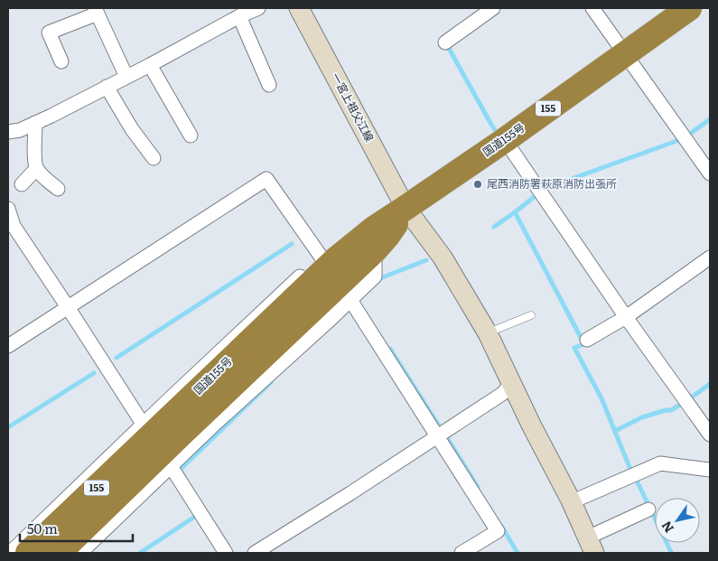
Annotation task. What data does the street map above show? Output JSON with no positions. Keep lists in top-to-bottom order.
{
  "streets": {
    "highway": ["155", "国道155号"],
    "street": ["一宮上祖父江線"]
  },
  "crossings": [
    ["一宮上祖父江線", "国道155号"]
  ],
  "places": ["尾西消防署萩原消防出張所"],
  "scale_bar": "50 m",
  "north": "bottom left"
}
